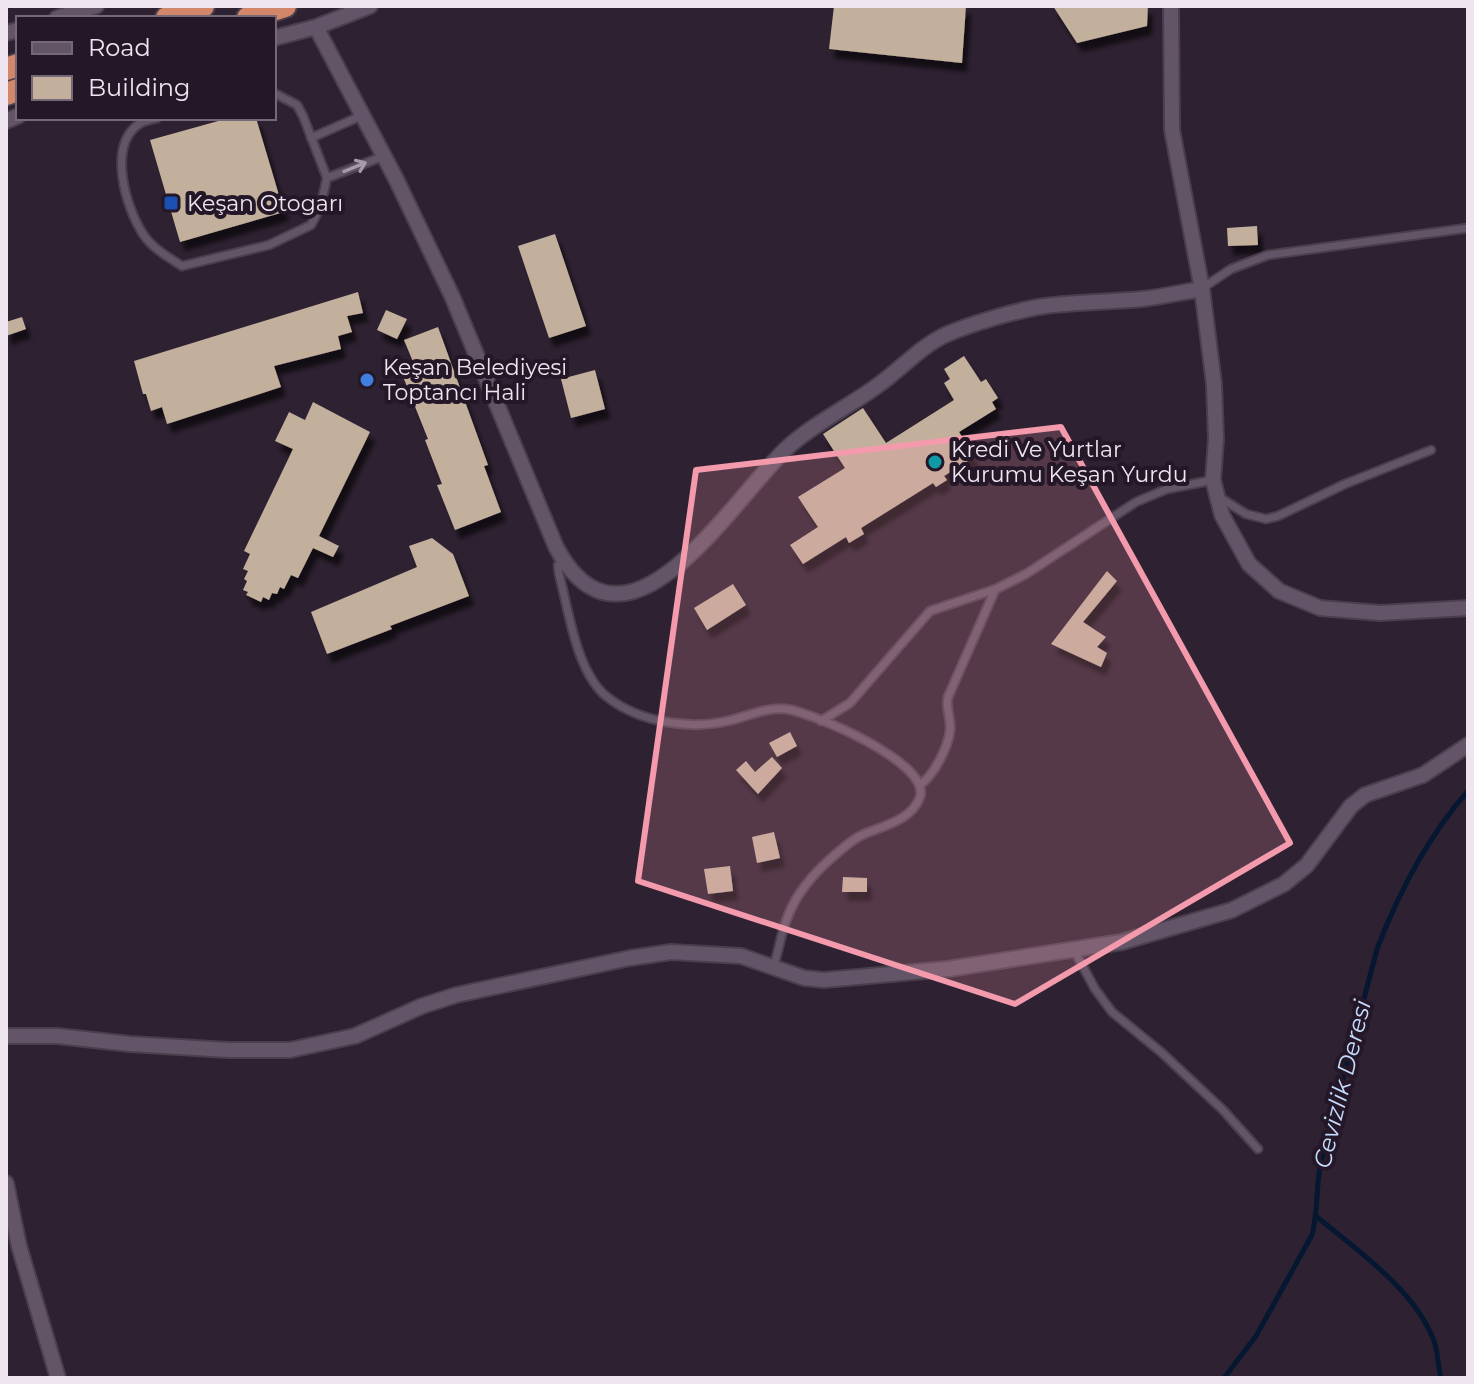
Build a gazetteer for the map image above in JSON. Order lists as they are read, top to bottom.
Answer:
{
  "water": ["Cevizlik Deresi"],
  "places": {
    "transit": ["Keşan Otogarı"],
    "other": ["Keşan Belediyesi Toptancı Hali", "Kredi Ve Yurtlar Kurumu Keşan Yurdu"]
  },
  "legend": ["Road", "Building"]
}
